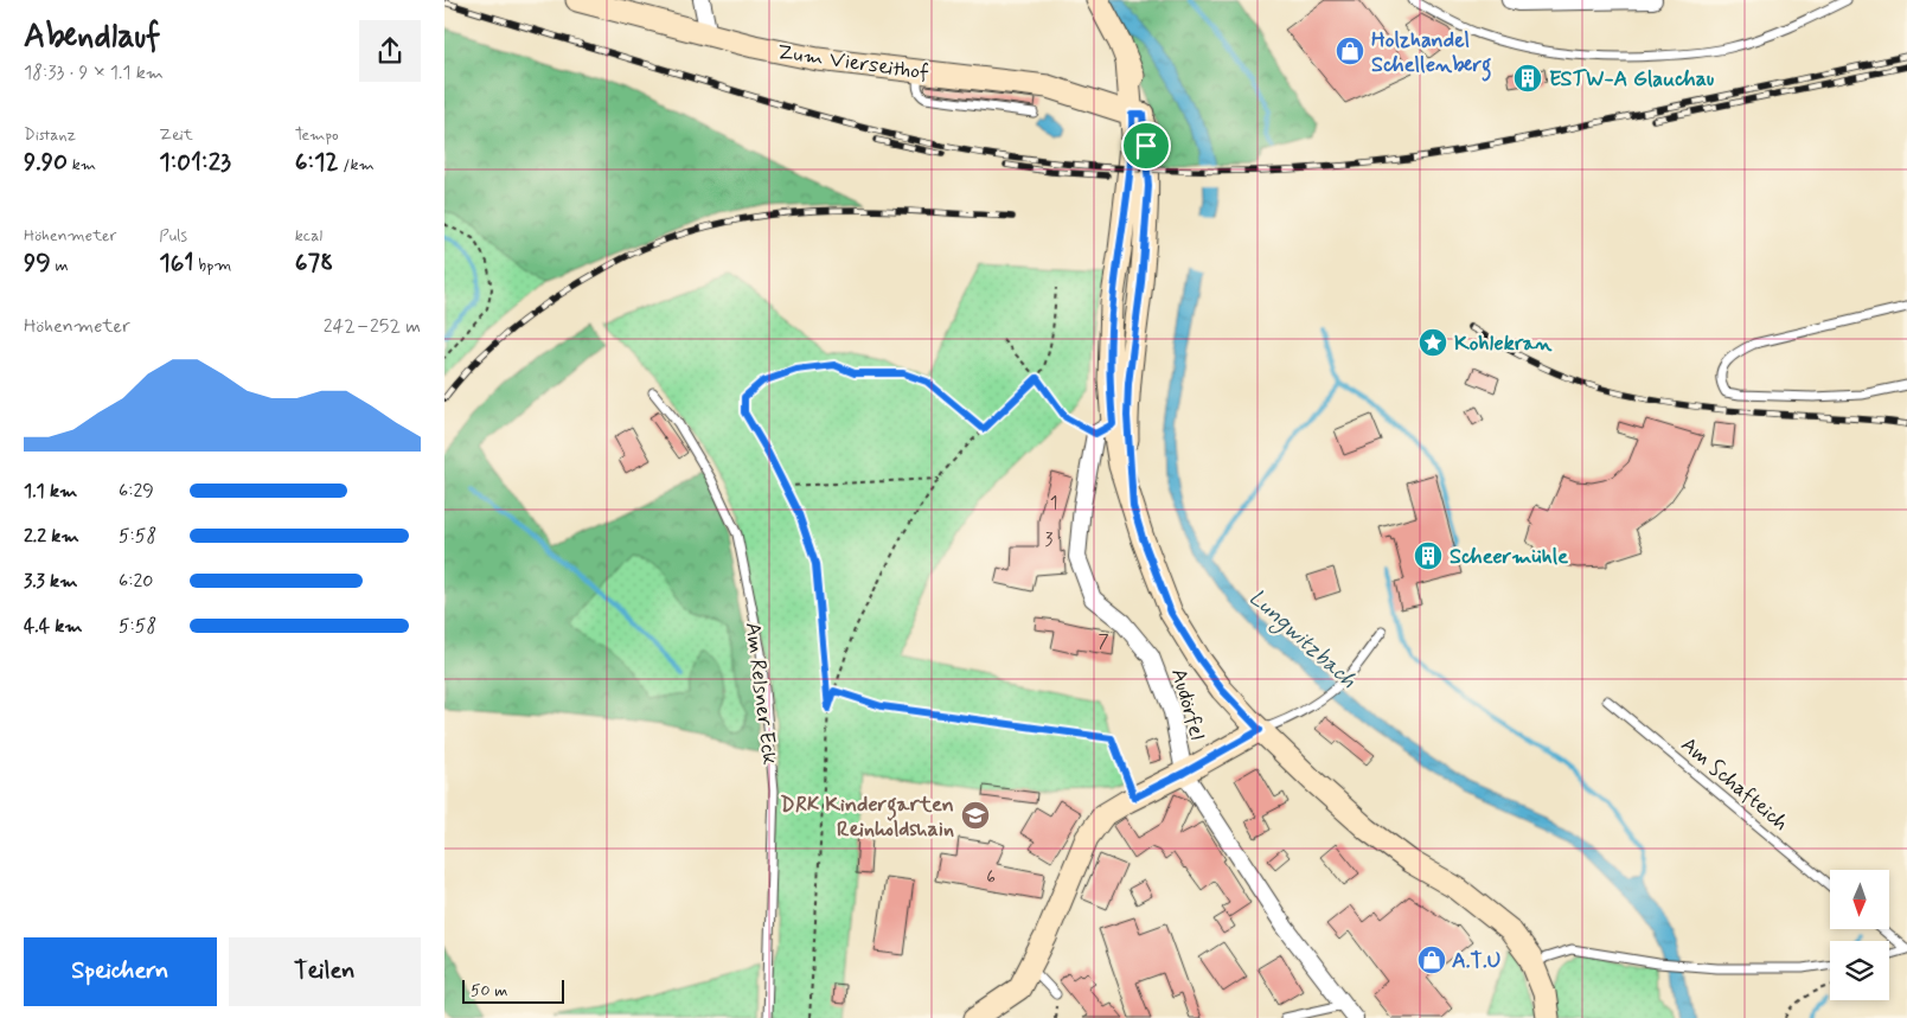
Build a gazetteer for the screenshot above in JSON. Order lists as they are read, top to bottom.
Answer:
{
  "streets": {
    "main road": ["Zum Vierseithof"],
    "street": ["Audörfel"],
    "lane": ["Am Relsner Eck", "Am Schafteich"]
  },
  "water": ["Lungwitzbach"],
  "places": {
    "shop": ["Holzhandel Schellenberg", "A.T.U"],
    "building": ["ESTW-A Glauchau", "Scheermühle"],
    "place": ["Kohlekran"],
    "school or university": ["DRK Kindergarten Reinholdshain"]
  },
  "house_numbers": [
    "1",
    "3",
    "7",
    "6"
  ],
  "scale_bar": "50 m",
  "north": "bottom",
  "page": {
    "heading": ["Abendlauf", "18:33 · 9 × 1.1 km"],
    "stats": [
      ["Distanz", "9.90 km"],
      ["Zeit", "1:01:23"],
      ["Tempo", "6:12 /km"],
      ["Höhenmeter", "99 m"],
      ["Puls", "161 bpm"],
      ["kcal", "678"]
    ],
    "chart": ["Höhenmeter", "242–252 m"],
    "list": [
      {
        "name": "1.1 km",
        "note": "6:29"
      },
      {
        "name": "2.2 km",
        "note": "5:58"
      },
      {
        "name": "3.3 km",
        "note": "6:20"
      },
      {
        "name": "4.4 km",
        "note": "5:58"
      }
    ],
    "buttons": ["Speichern", "Teilen"],
    "scale": "50 m"
  }
}
